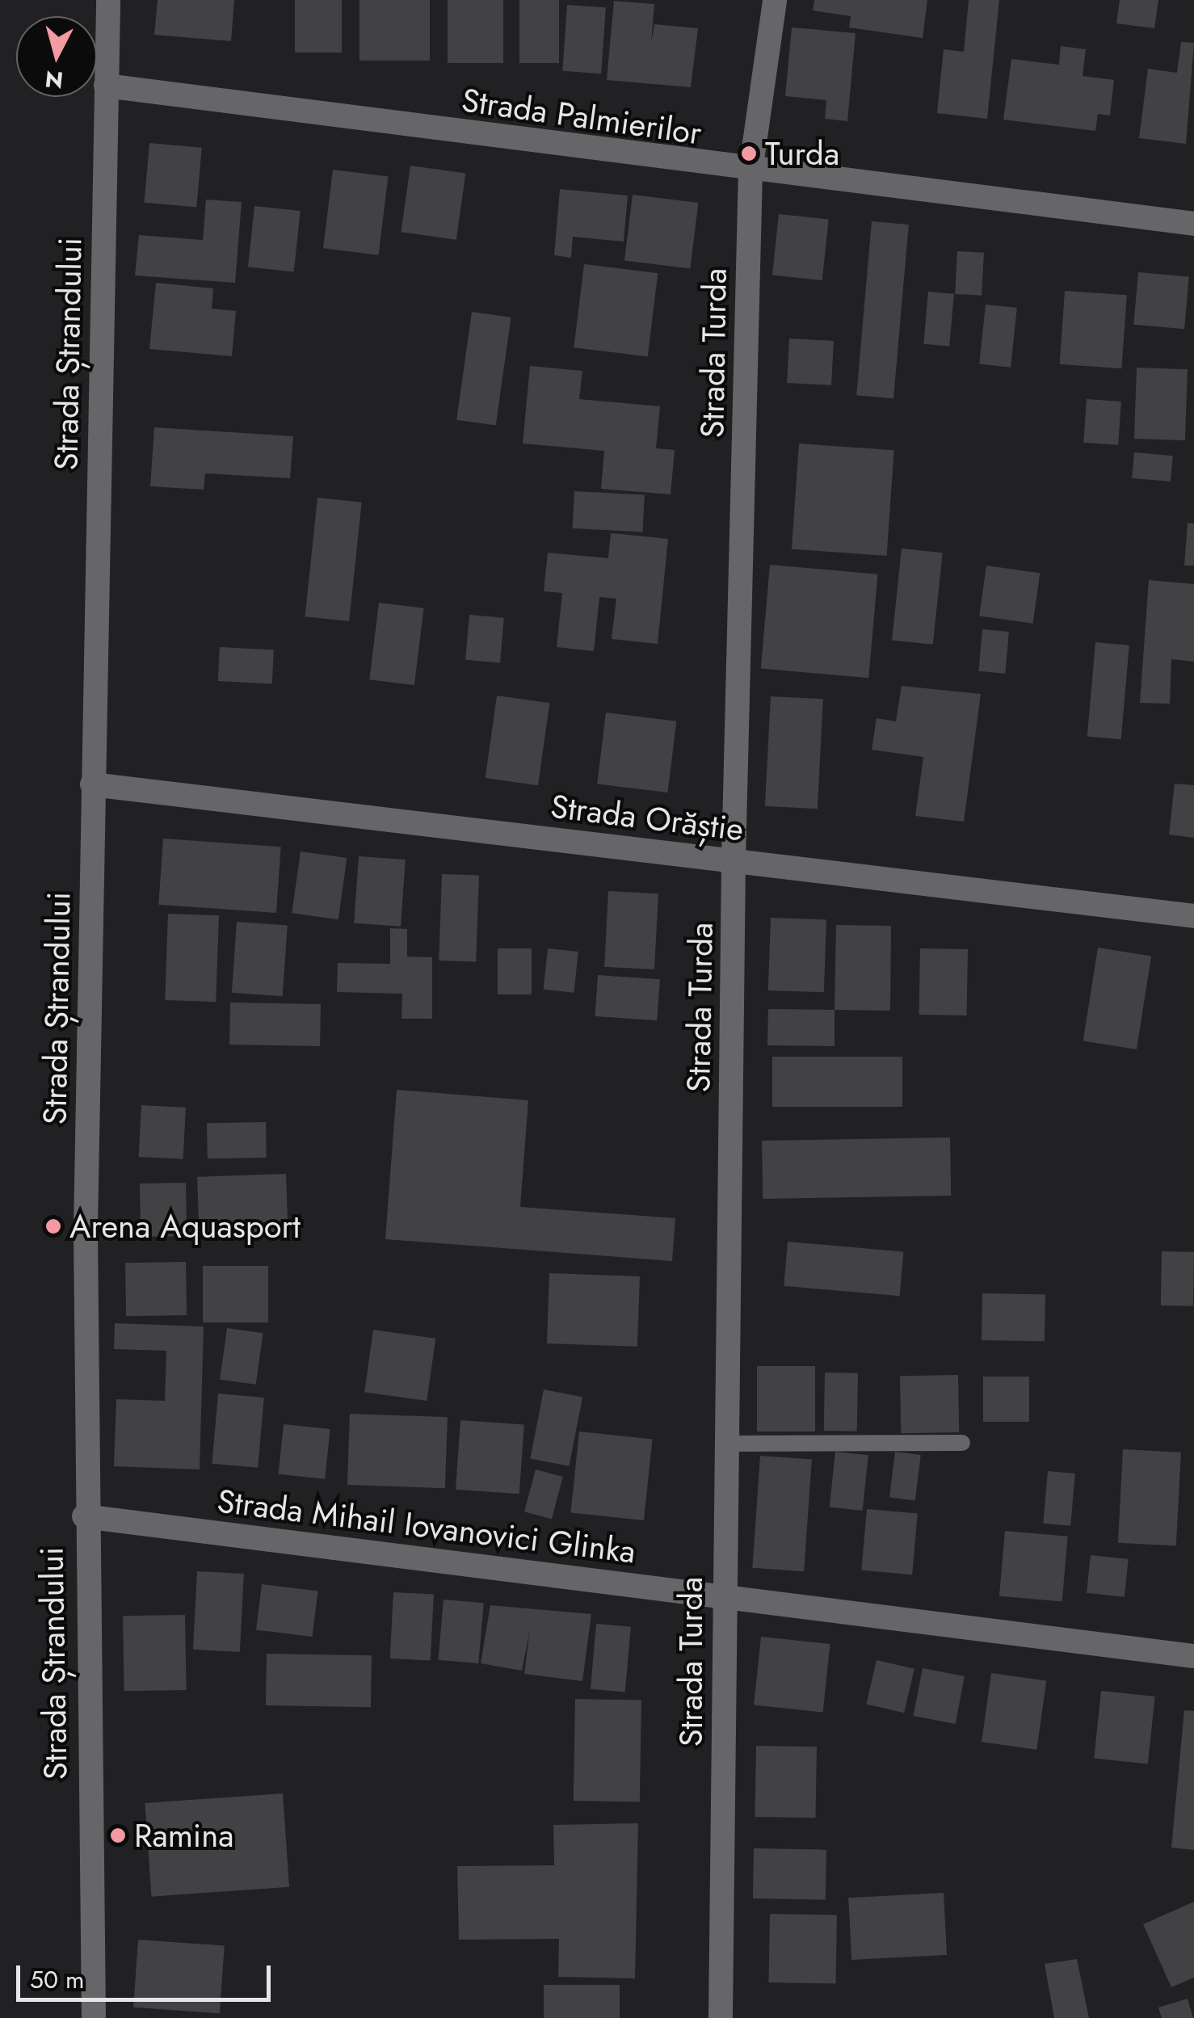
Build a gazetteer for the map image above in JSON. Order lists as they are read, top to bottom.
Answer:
{
  "streets": {
    "street": [
      "Strada Palmierilor",
      "Strada Turda",
      "Strada Ștrandului",
      "Strada Orăștie",
      "Strada Mihail Iovanovici Glinka"
    ]
  },
  "crossings": [
    ["Strada Palmierilor", "Strada Turda"],
    ["Strada Palmierilor", "Strada Ștrandului"],
    ["Strada Turda", "Strada Orăștie"],
    ["Strada Turda", "Strada Mihail Iovanovici Glinka"],
    ["Strada Ștrandului", "Strada Orăștie"],
    ["Strada Ștrandului", "Strada Mihail Iovanovici Glinka"]
  ],
  "places": ["Turda", "Arena Aquasport", "Ramina"],
  "scale_bar": "50 m",
  "north": "bottom"
}
